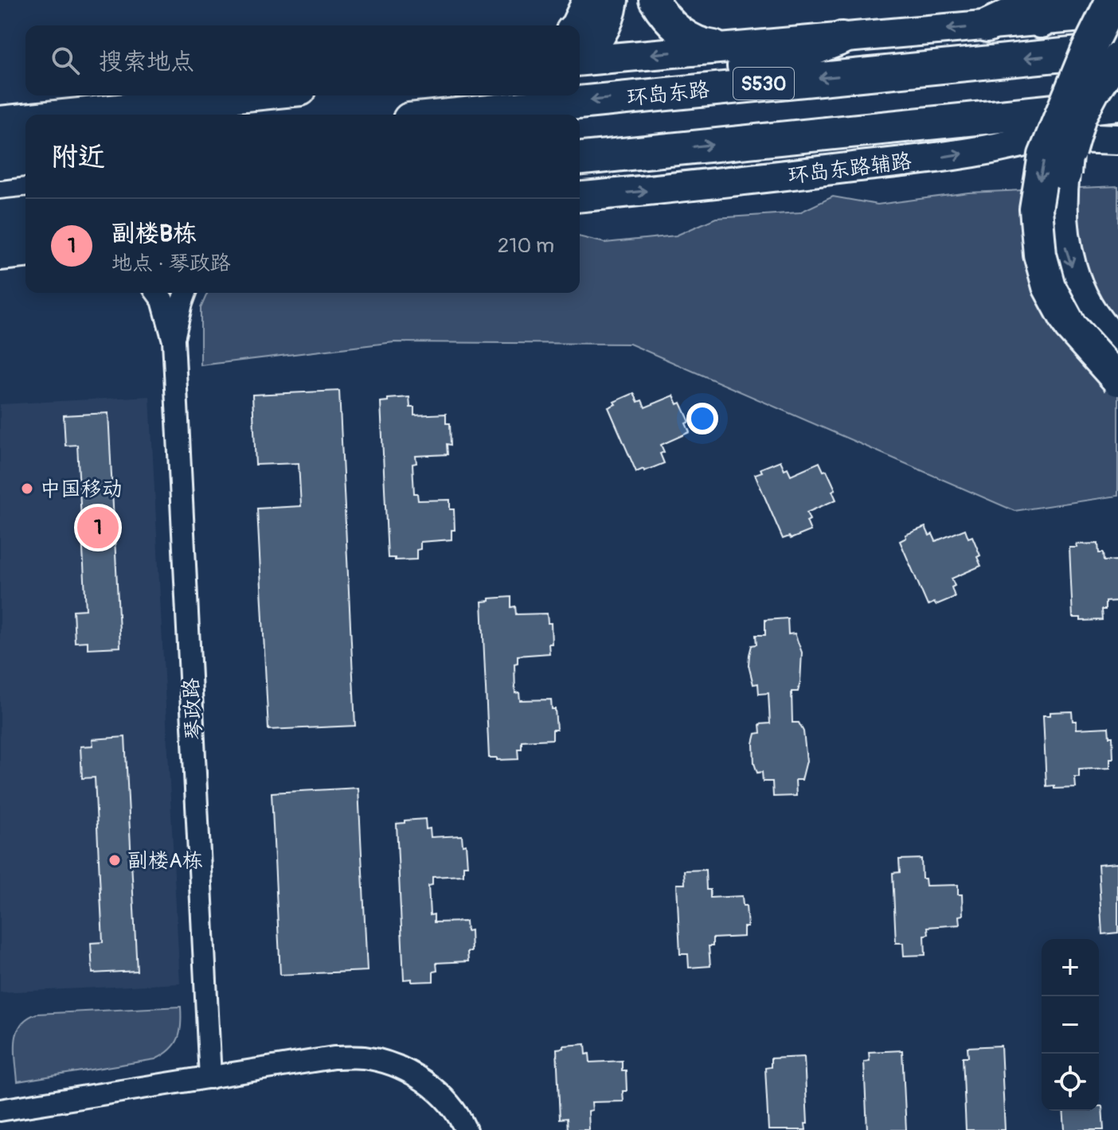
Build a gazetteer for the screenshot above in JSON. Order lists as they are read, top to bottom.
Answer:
{
  "streets": {
    "main road": ["S530", "环岛东路", "环岛东路辅路"],
    "street": ["琴政路"]
  },
  "places": ["中国移动", "副楼A栋"],
  "page": {
    "search": "搜索地点",
    "heading": "附近",
    "list": [
      {
        "mark": "1",
        "name": "副楼B栋",
        "note": "地点 · 琴政路",
        "value": "210 m"
      }
    ],
    "pins": "1",
    "map_buttons": ["+", "−"]
  }
}
